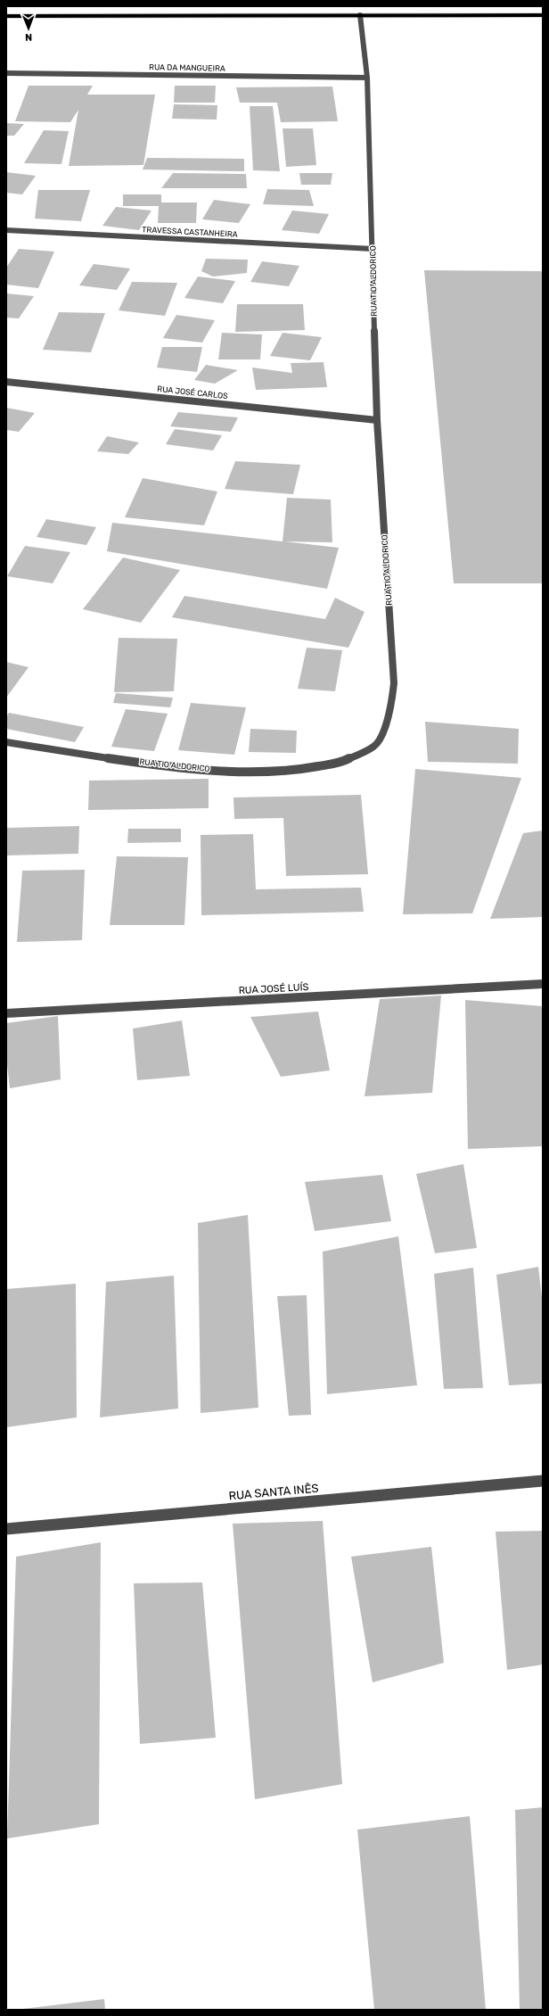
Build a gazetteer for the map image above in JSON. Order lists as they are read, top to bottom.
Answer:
{
  "streets": {
    "street": [
      "RUA DA MANGUEIRA",
      "TRAVESSA CASTANHEIRA",
      "RUA TIO ALDORICO",
      "RUA JOSÉ CARLOS",
      "RUA JOSÉ LUÍS",
      "RUA SANTA INÊS"
    ]
  },
  "crossings": [
    ["RUA DA MANGUEIRA", "RUA TIO ALDORICO"],
    ["TRAVESSA CASTANHEIRA", "RUA TIO ALDORICO"],
    ["RUA TIO ALDORICO", "RUA JOSÉ CARLOS"]
  ],
  "north": "bottom"
}
